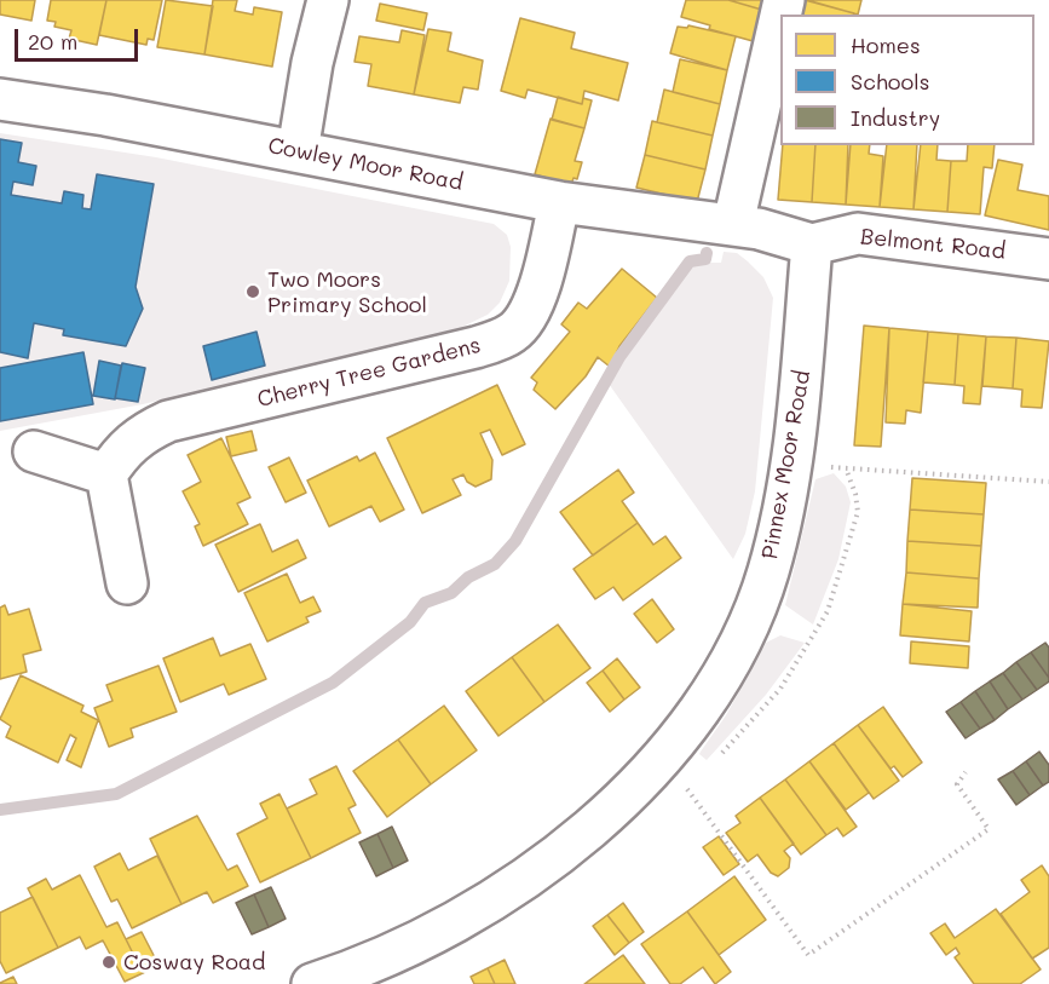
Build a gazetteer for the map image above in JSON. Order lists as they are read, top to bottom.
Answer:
{
  "streets": {
    "street": [
      "Cowley Moor Road",
      "Belmont Road",
      "Cherry Tree Gardens",
      "Pinnex Moor Road"
    ]
  },
  "crossings": [
    ["Cowley Moor Road", "Belmont Road"],
    ["Cowley Moor Road", "Cherry Tree Gardens"],
    ["Belmont Road", "Pinnex Moor Road"]
  ],
  "places": ["Two Moors Primary School", "Cosway Road"],
  "legend": ["Homes", "Schools", "Industry"],
  "scale_bar": "20 m"
}
